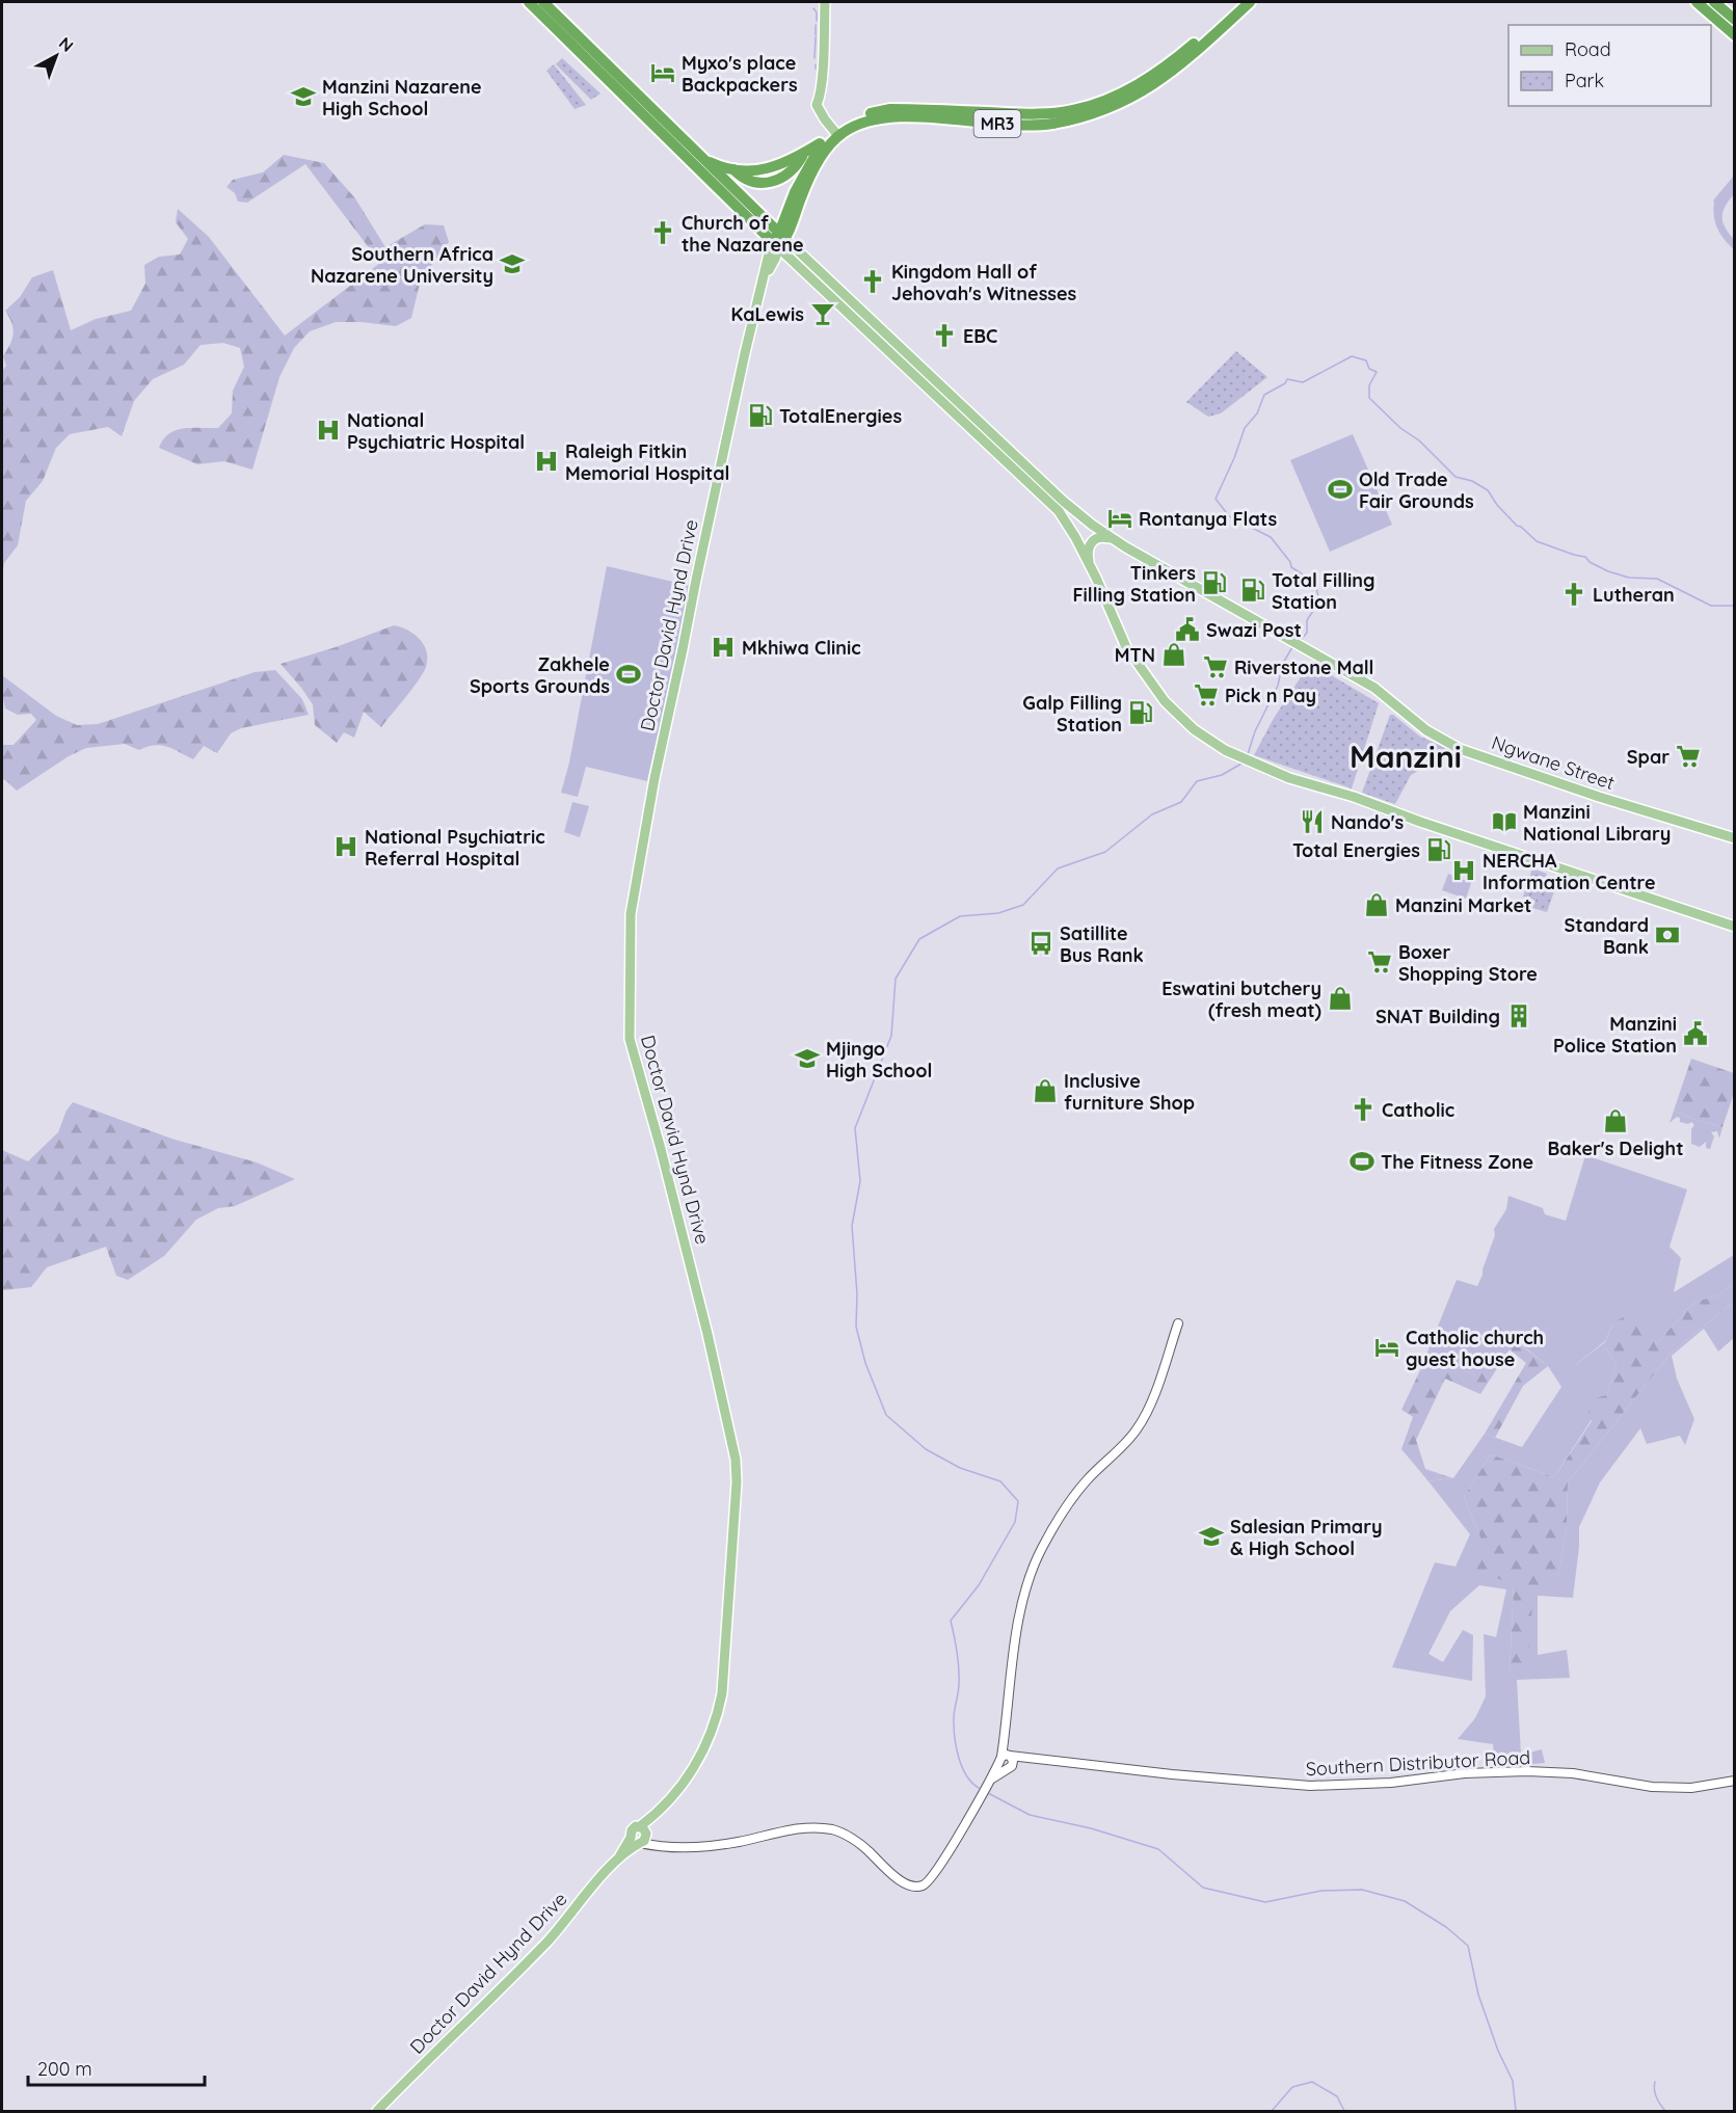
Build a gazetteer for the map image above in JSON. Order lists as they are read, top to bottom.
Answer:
{
  "streets": {
    "highway": ["MR3"],
    "main road": ["Doctor David Hynd Drive", "Ngwane Street"],
    "street": ["Southern Distributor Road"]
  },
  "crossings": [
    ["MR3", "Doctor David Hynd Drive"]
  ],
  "districts": ["Manzini"],
  "places": {
    "hotel": ["Myxo's place Backpackers", "Rontanya Flats", "Catholic church guest house"],
    "school or university": [
      "Manzini Nazarene High School",
      "Southern Africa Nazarene University",
      "Mjingo High School",
      "Salesian Primary & High School"
    ],
    "church": [
      "Church of the Nazarene",
      "Kingdom Hall of Jehovah's Witnesses",
      "EBC",
      "Lutheran",
      "Catholic"
    ],
    "bar": ["KaLewis"],
    "fuel station": [
      "TotalEnergies",
      "Tinkers Filling Station",
      "Total Filling Station",
      "Galp Filling Station",
      "Total Energies"
    ],
    "hospital": [
      "National Psychiatric Hospital",
      "Raleigh Fitkin Memorial Hospital",
      "Mkhiwa Clinic",
      "National Psychiatric Referral Hospital",
      "NERCHA Information Centre"
    ],
    "sports": ["Old Trade Fair Grounds", "Zakhele Sports Grounds", "The Fitness Zone"],
    "public building": ["Swazi Post", "Manzini Police Station"],
    "shop": [
      "MTN",
      "Manzini Market",
      "Eswatini butchery (fresh meat)",
      "Inclusive furniture Shop",
      "Baker's Delight"
    ],
    "supermarket": [
      "Riverstone Mall",
      "Pick n Pay",
      "Spar",
      "Boxer Shopping Store"
    ],
    "restaurant": ["Nando's"],
    "library": ["Manzini National Library"],
    "bank": ["Standard Bank"],
    "bus stop": ["Satillite Bus Rank"],
    "building": ["SNAT Building"]
  },
  "legend": ["Road", "Park"],
  "scale_bar": "200 m",
  "north": "top right"
}
